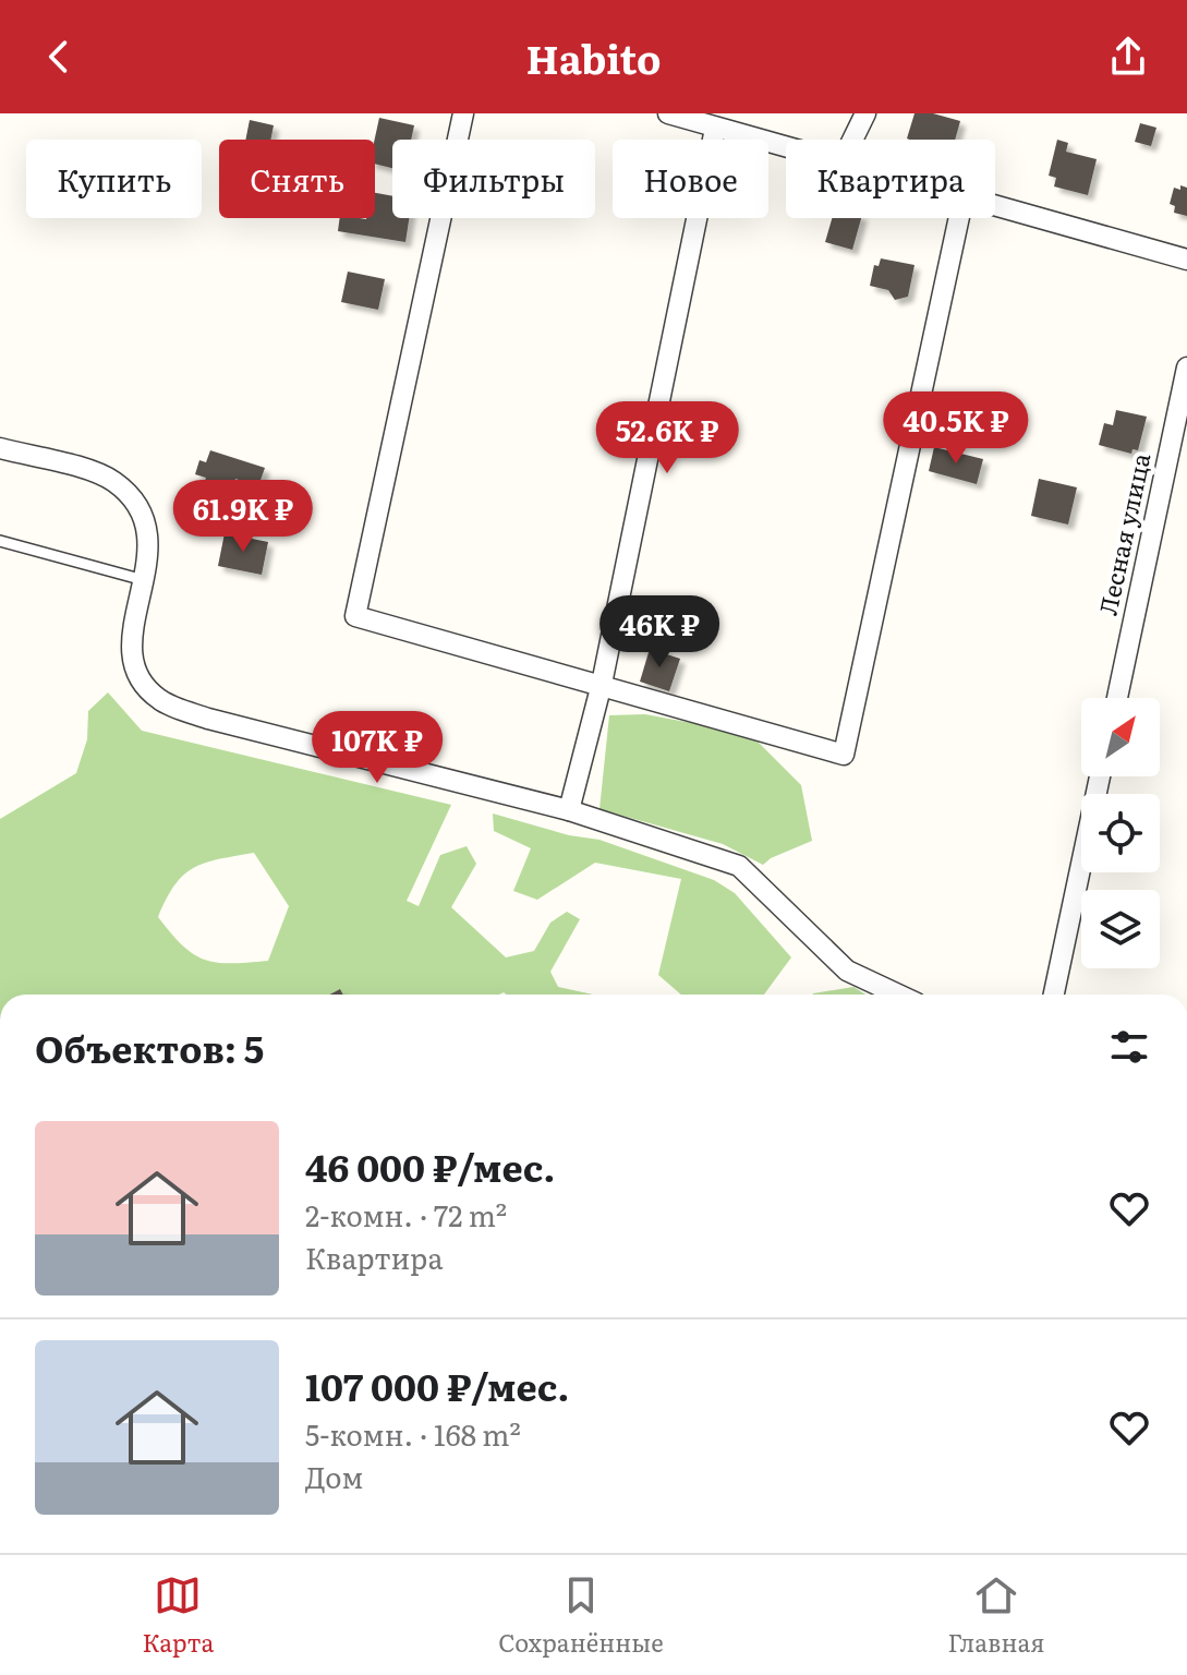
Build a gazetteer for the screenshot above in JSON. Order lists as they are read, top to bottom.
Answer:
{
  "streets": {
    "street": ["Лесная улица"]
  },
  "north": "top right",
  "page": {
    "header": "Habito",
    "chip": [
      "Купить",
      "Снять",
      "Фильтры",
      "Новое",
      "Квартира"
    ],
    "price": [
      "40.5K ₽",
      "52.6K ₽",
      "61.9K ₽",
      "46K ₽",
      "107K ₽"
    ],
    "heading": "Объектов: 5",
    "list": [
      {
        "name": "46 000 ₽/мес.",
        "note": "2-комн. · 72 m² · Квартира"
      },
      {
        "name": "107 000 ₽/мес.",
        "note": "5-комн. · 168 m² · Дом"
      }
    ],
    "tabs": ["Карта", "Сохранённые", "Главная"]
  }
}
